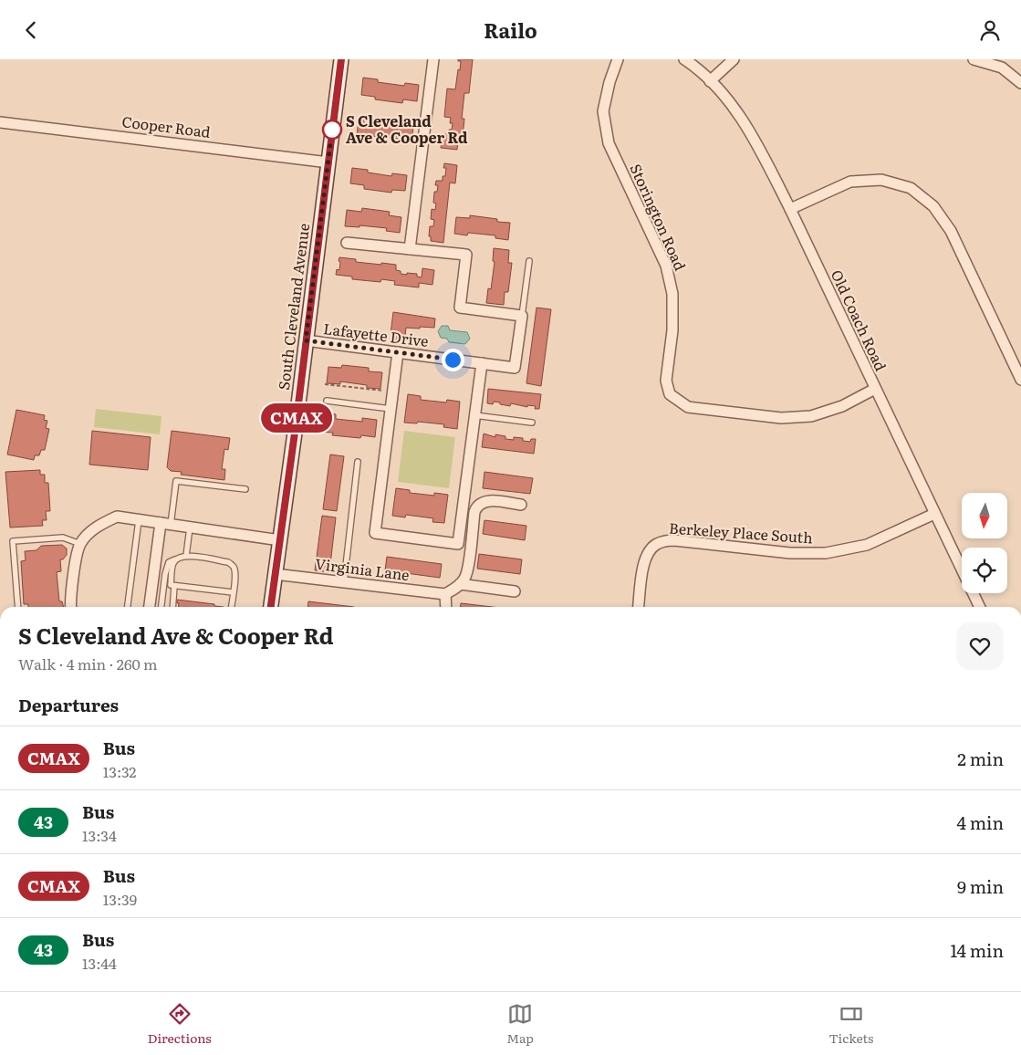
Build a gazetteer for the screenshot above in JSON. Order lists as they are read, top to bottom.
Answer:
{
  "streets": {
    "main road": ["South Cleveland Avenue"],
    "street": [
      "Cooper Road",
      "Storington Road",
      "Old Coach Road",
      "Lafayette Drive",
      "Berkeley Place South",
      "Virginia Lane"
    ]
  },
  "crossings": [
    ["Cooper Road", "South Cleveland Avenue"],
    ["Storington Road", "Old Coach Road"],
    ["South Cleveland Avenue", "Lafayette Drive"],
    ["South Cleveland Avenue", "Virginia Lane"],
    ["Old Coach Road", "Berkeley Place South"]
  ],
  "places": ["S Cleveland Ave & Cooper Rd"],
  "lines": ["bus line CMAX"],
  "north": "bottom",
  "page": {
    "header": "Railo",
    "on_map": "CMAX",
    "heading": [
      ["S Cleveland Ave & Cooper Rd", "Walk · 4 min · 260 m"],
      "Departures"
    ],
    "list": [
      {
        "mark": "CMAX",
        "name": "Bus",
        "note": "13:32",
        "value": "2 min"
      },
      {
        "mark": "43",
        "name": "Bus",
        "note": "13:34",
        "value": "4 min"
      },
      {
        "mark": "CMAX",
        "name": "Bus",
        "note": "13:39",
        "value": "9 min"
      },
      {
        "mark": "43",
        "name": "Bus",
        "note": "13:44",
        "value": "14 min"
      }
    ],
    "tabs": ["Directions", "Map", "Tickets"]
  }
}
